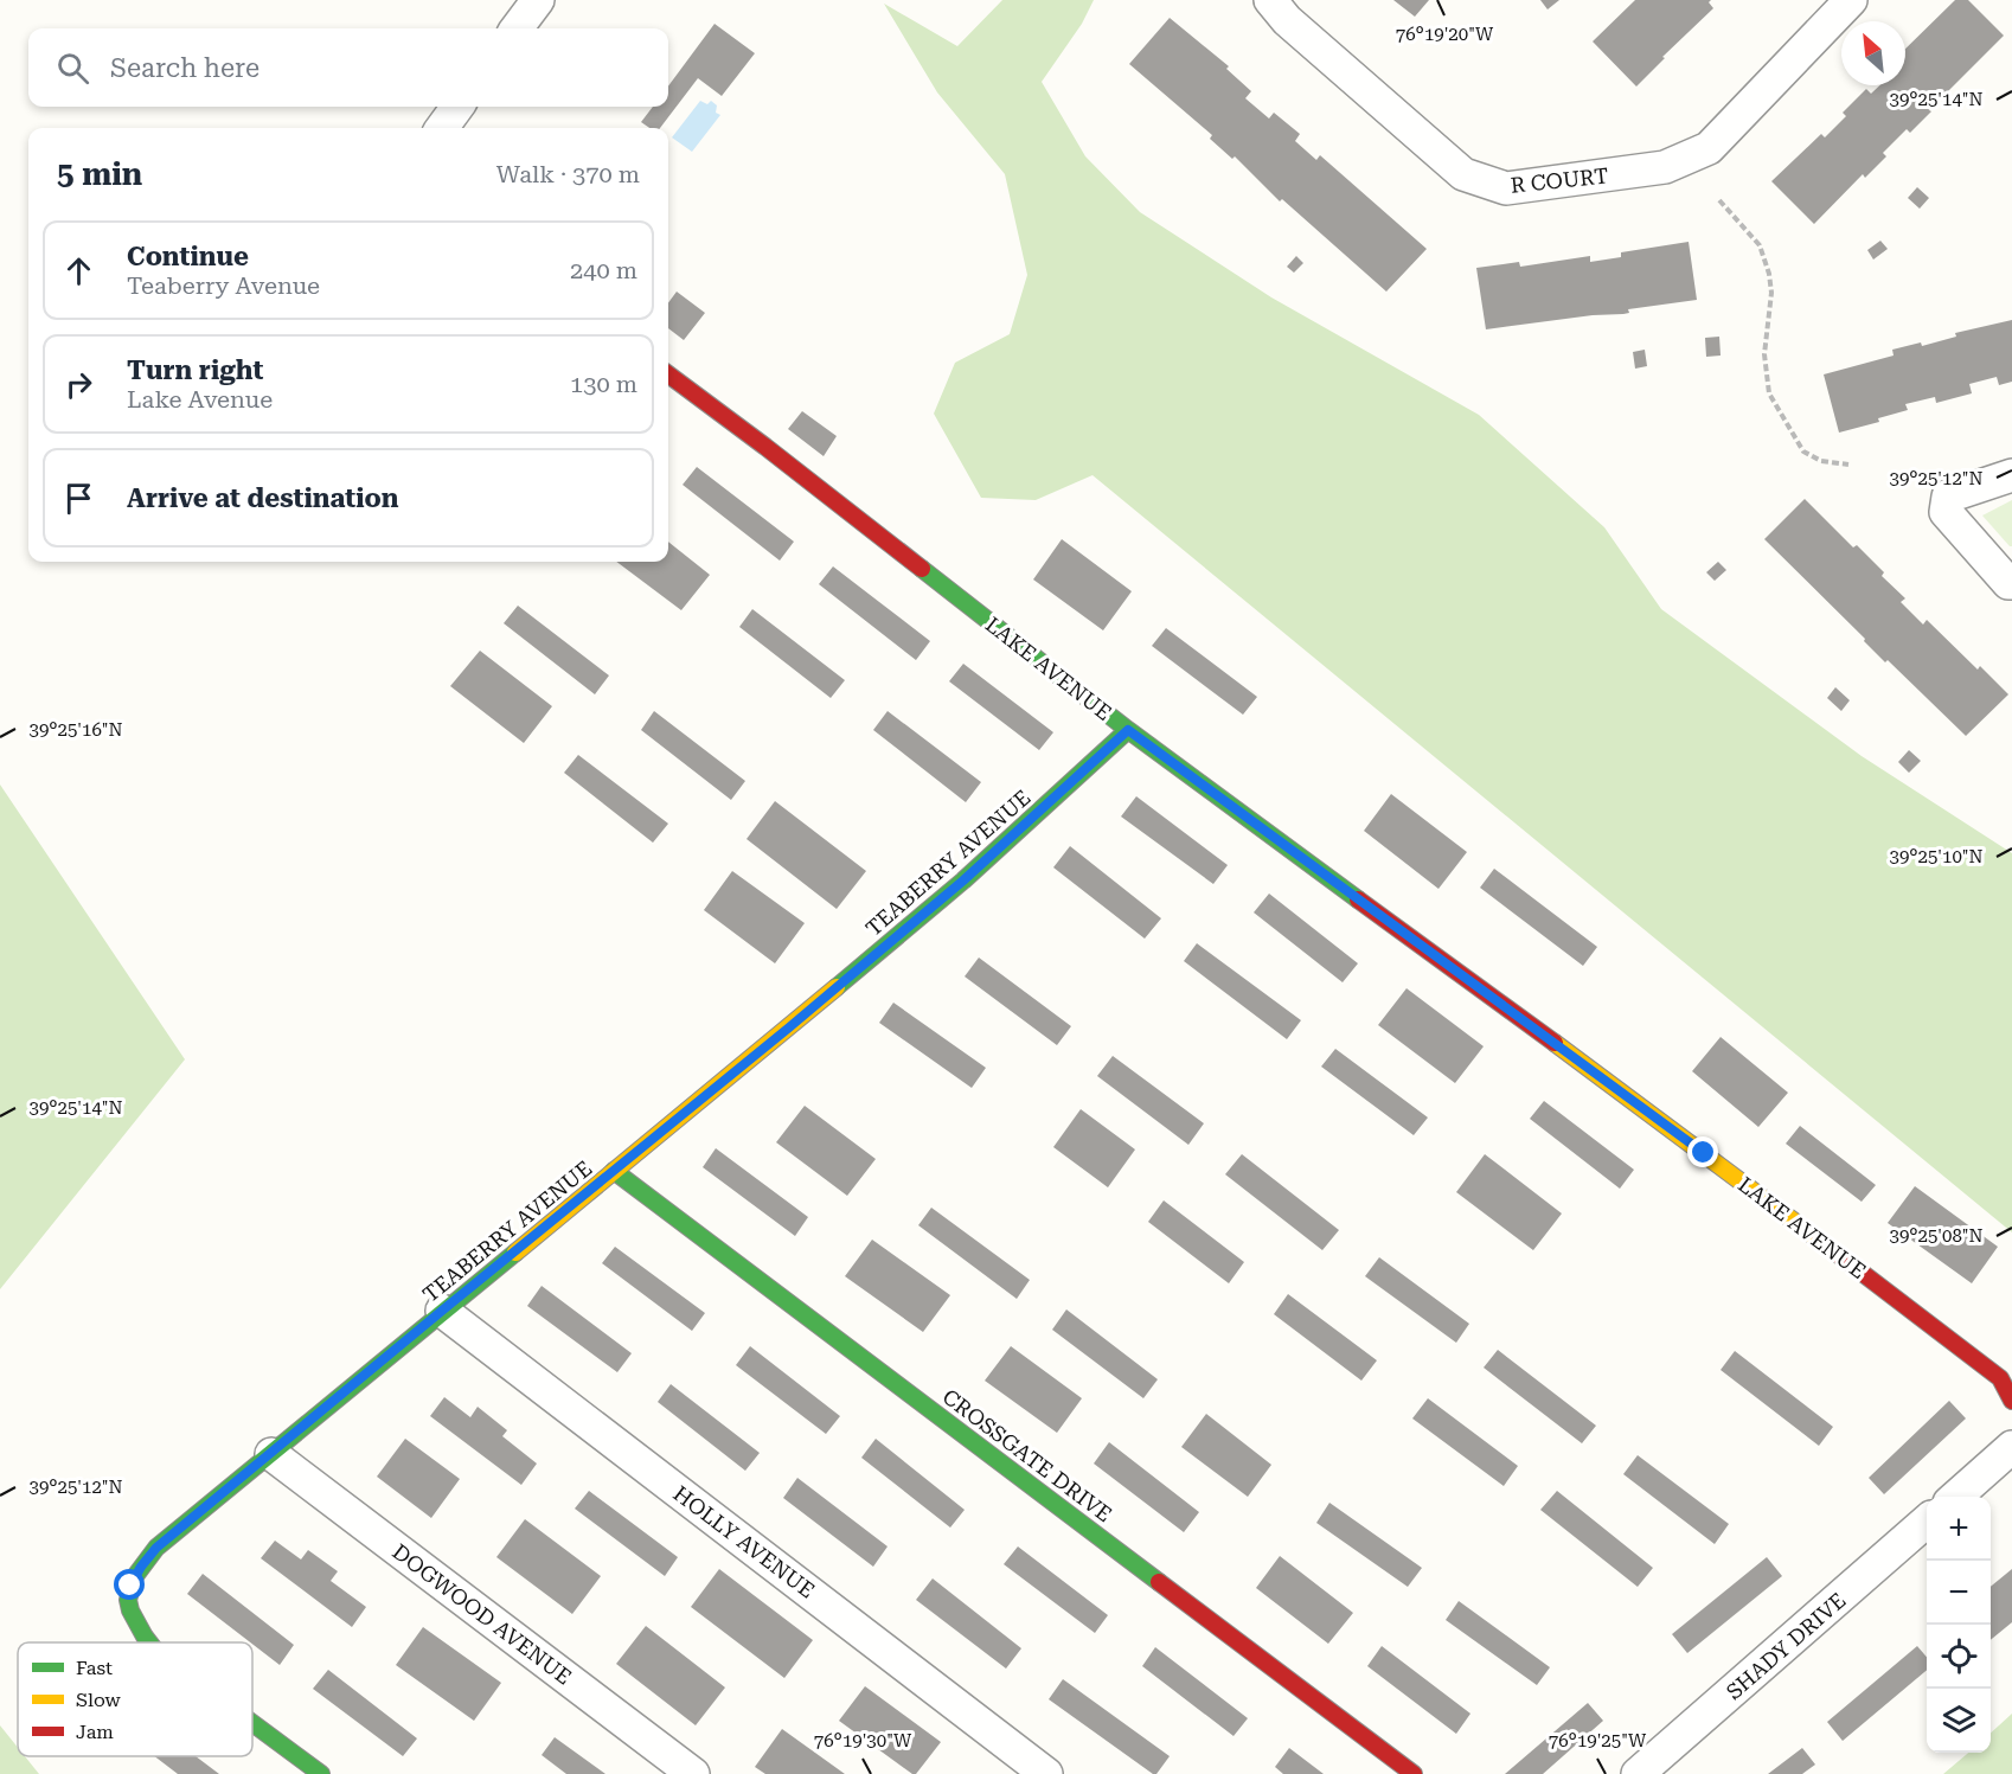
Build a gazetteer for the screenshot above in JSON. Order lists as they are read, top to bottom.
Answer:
{
  "streets": {
    "street": [
      "R COURT",
      "LAKE AVENUE",
      "TEABERRY AVENUE",
      "CROSSGATE DRIVE",
      "HOLLY AVENUE",
      "DOGWOOD AVENUE",
      "SHADY DRIVE"
    ]
  },
  "crossings": [
    ["LAKE AVENUE", "TEABERRY AVENUE"],
    ["TEABERRY AVENUE", "CROSSGATE DRIVE"],
    ["TEABERRY AVENUE", "HOLLY AVENUE"],
    ["TEABERRY AVENUE", "DOGWOOD AVENUE"]
  ],
  "legend": ["Fast", "Slow", "Jam"],
  "north": "top left",
  "page": {
    "search": "Search here",
    "heading": ["5 min", "Walk · 370 m"],
    "list": [
      ["Continue", "Teaberry Avenue", "240 m"],
      ["Turn right", "Lake Avenue", "130 m"],
      "Arrive at destination"
    ],
    "map_buttons": ["+", "−"]
  },
  "coordinates": [
    "76°19'20\"W",
    "39°25'14\"N",
    "39°25'12\"N",
    "39°25'16\"N",
    "39°25'10\"N",
    "39°25'08\"N",
    "76°19'30\"W",
    "76°19'25\"W"
  ]
}
